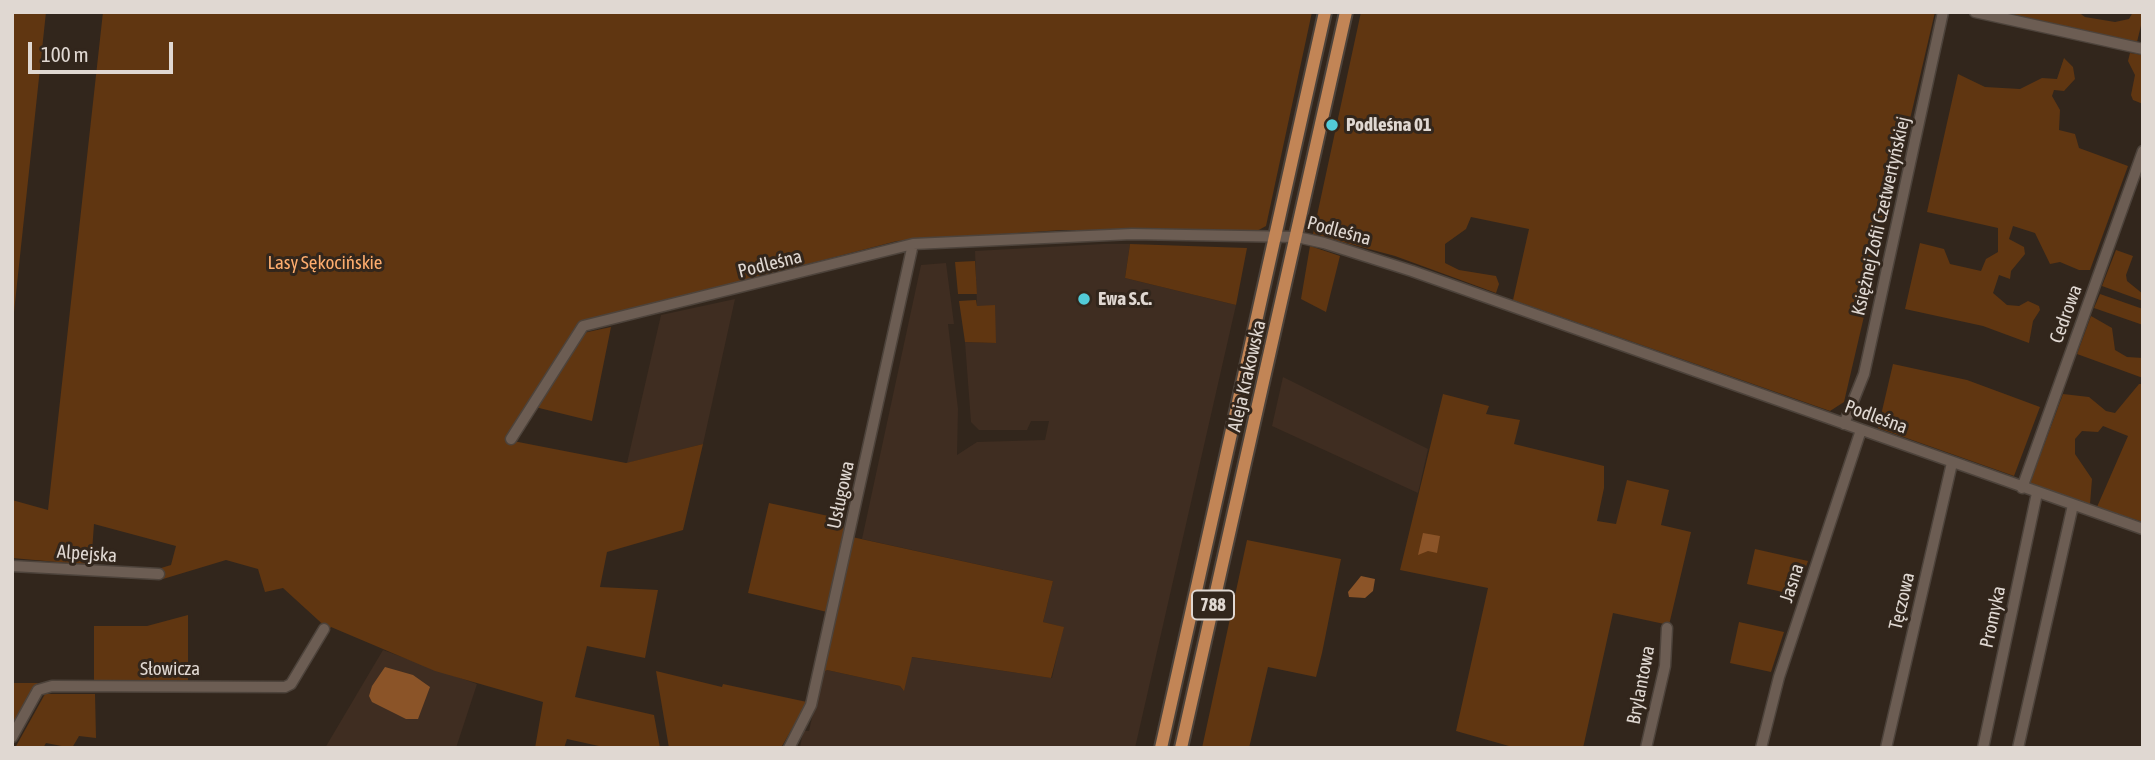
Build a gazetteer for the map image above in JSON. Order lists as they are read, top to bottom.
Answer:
{
  "streets": {
    "main road": ["Aleja Krakowska", "788"],
    "street": [
      "Księżnej Zofii Czetwertyńskiej",
      "Podleśna",
      "Cedrowa",
      "Usługowa",
      "Alpejska",
      "Jasna",
      "Tęczowa",
      "Promyka",
      "Słowicza",
      "Brylantowa"
    ]
  },
  "crossings": [
    ["Księżnej Zofii Czetwertyńskiej", "Podleśna"],
    ["Podleśna", "Cedrowa"],
    ["Podleśna", "Aleja Krakowska"],
    ["Podleśna", "Usługowa"],
    ["Podleśna", "Jasna"],
    ["Podleśna", "Tęczowa"],
    ["Podleśna", "Promyka"]
  ],
  "parks": ["Lasy Sękocińskie"],
  "places": ["Podleśna 01", "Ewa S.C."],
  "scale_bar": "100 m"
}
